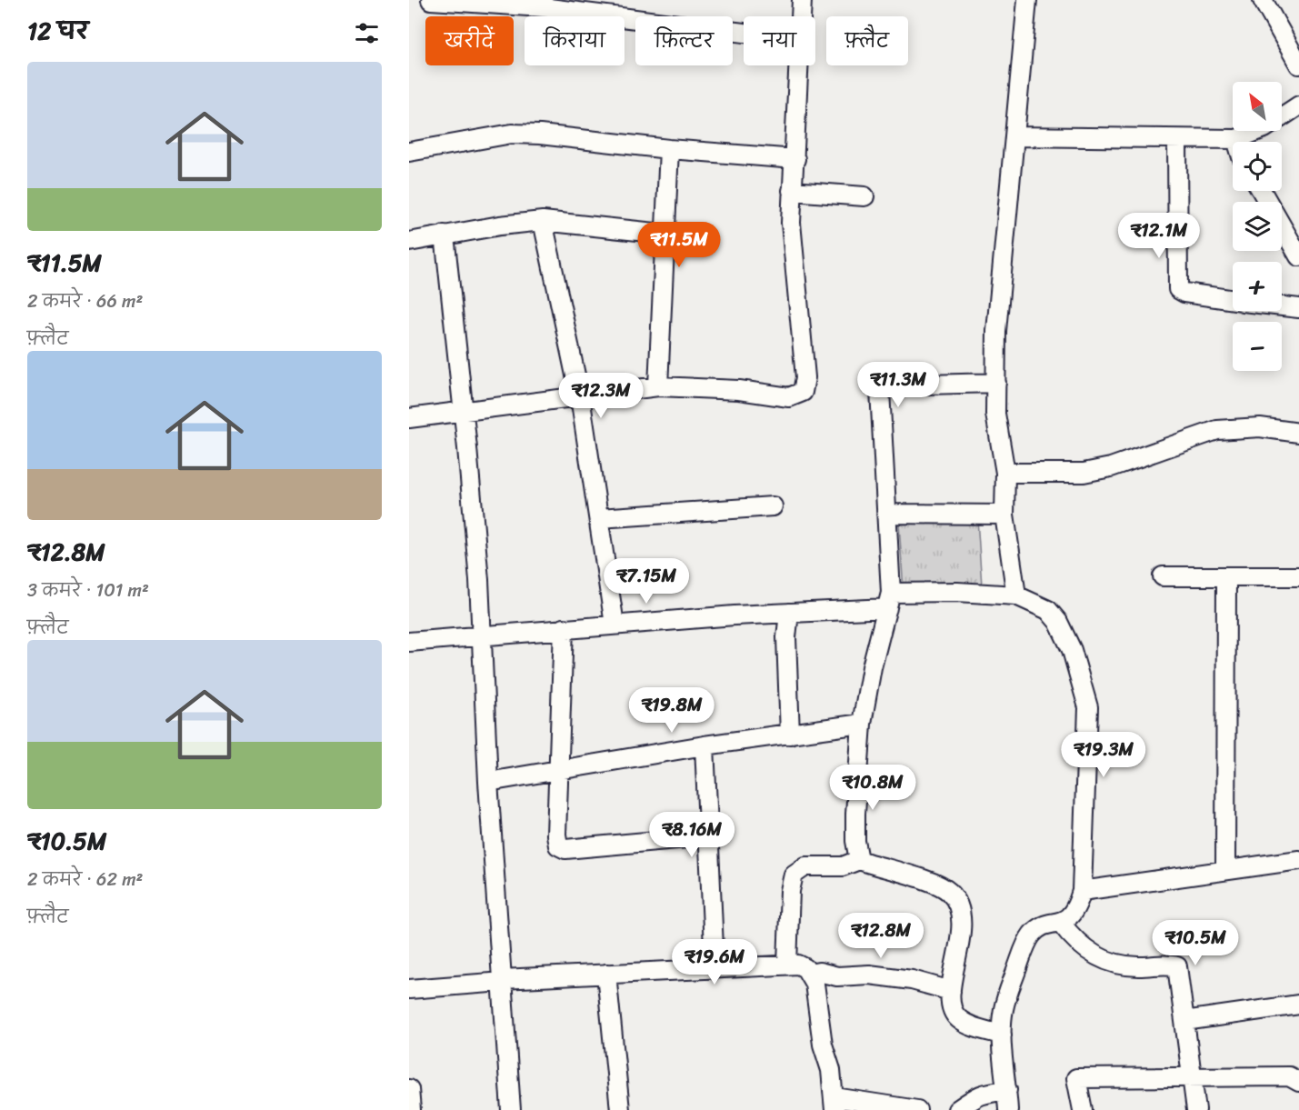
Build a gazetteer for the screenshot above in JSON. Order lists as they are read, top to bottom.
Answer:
{
  "north": "top left",
  "page": {
    "heading": "12 घर",
    "chip": [
      "खरीदें",
      "किराया",
      "फ़िल्टर",
      "नया",
      "फ़्लैट"
    ],
    "list": [
      {
        "name": "₹11.5M",
        "note": "2 कमरे · 66 m² · फ़्लैट"
      },
      {
        "name": "₹12.8M",
        "note": "3 कमरे · 101 m² · फ़्लैट"
      },
      {
        "name": "₹10.5M",
        "note": "2 कमरे · 62 m² · फ़्लैट"
      }
    ],
    "map_buttons": ["+", "−"],
    "price": [
      "₹12.1M",
      "₹11.5M",
      "₹11.3M",
      "₹12.3M",
      "₹7.15M",
      "₹19.8M",
      "₹19.3M",
      "₹10.8M",
      "₹8.16M",
      "₹12.8M",
      "₹10.5M",
      "₹19.6M"
    ]
  }
}
